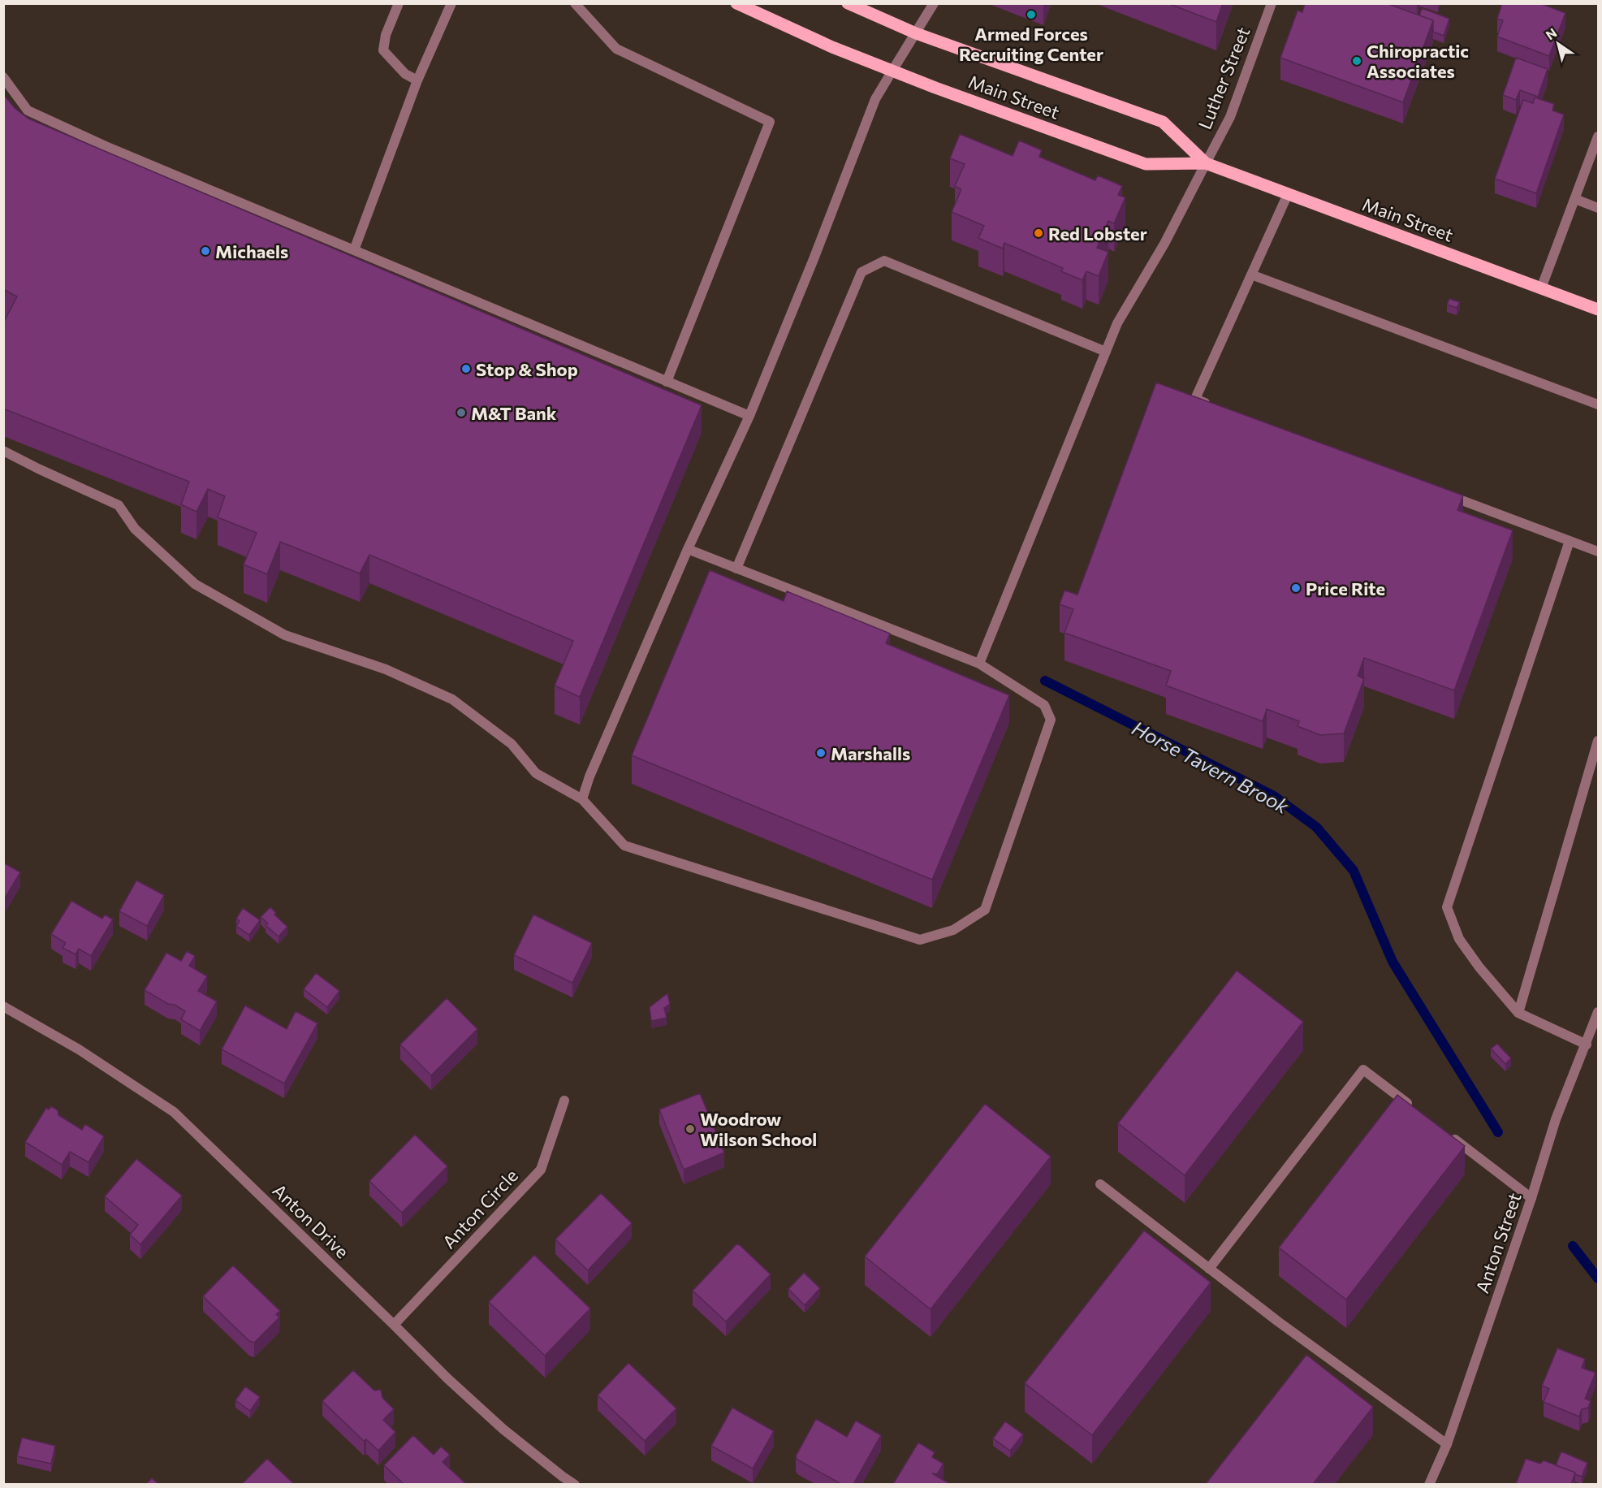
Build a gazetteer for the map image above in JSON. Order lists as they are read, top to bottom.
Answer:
{
  "streets": {
    "main road": ["Main Street"],
    "street": [
      "Luther Street",
      "Anton Circle",
      "Anton Drive",
      "Anton Street"
    ]
  },
  "crossings": [
    ["Luther Street", "Main Street"],
    ["Anton Circle", "Anton Drive"]
  ],
  "water": ["Horse Tavern Brook"],
  "places": [
    "Armed Forces Recruiting Center",
    "Chiropractic Associates",
    "Red Lobster",
    "Michaels",
    "Stop & Shop",
    "M&T Bank",
    "Price Rite",
    "Marshalls",
    "Woodrow Wilson School"
  ],
  "north": "top left"
}
